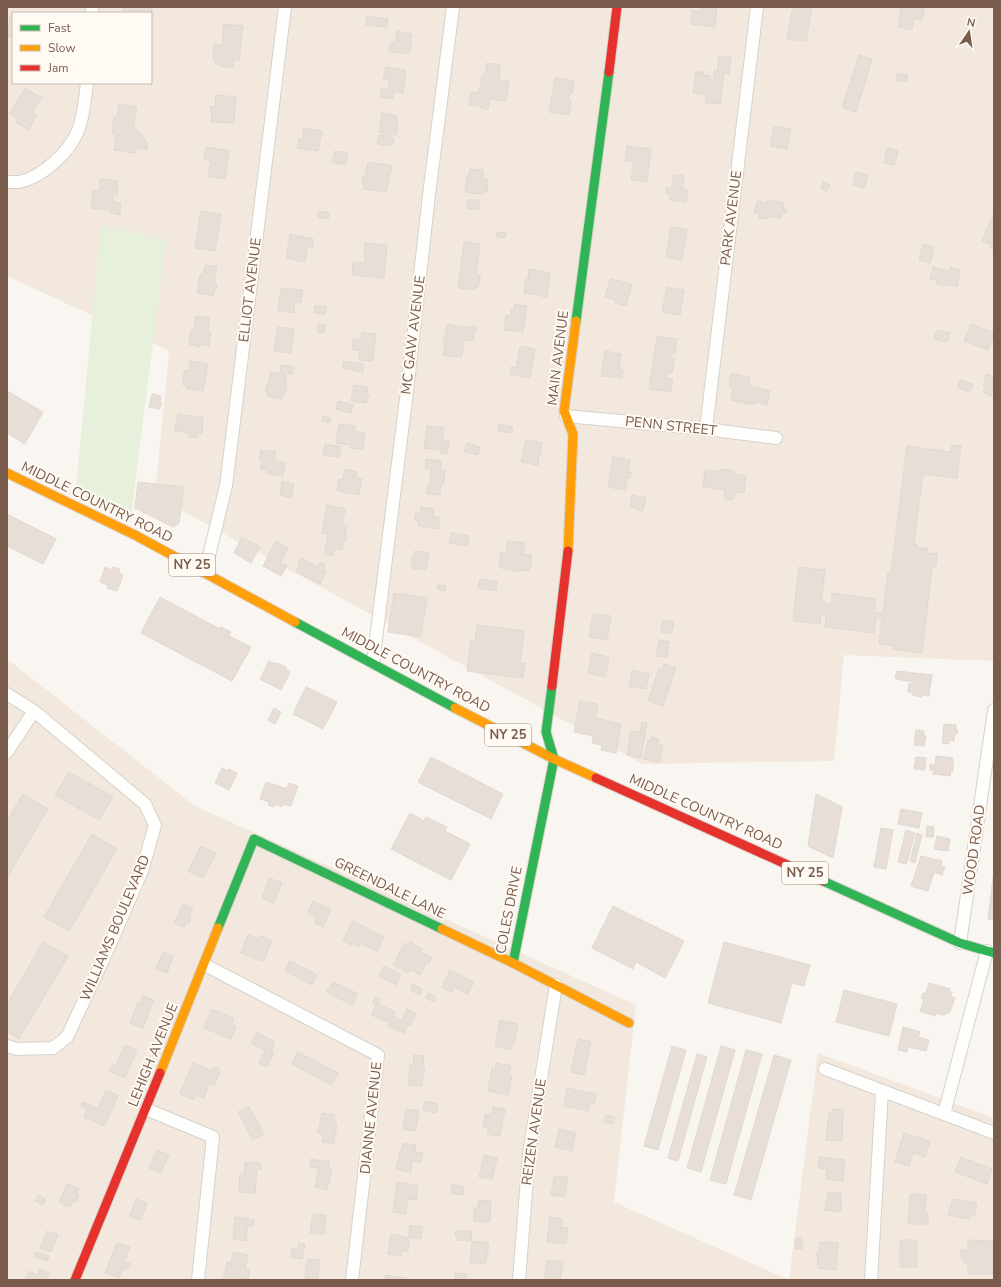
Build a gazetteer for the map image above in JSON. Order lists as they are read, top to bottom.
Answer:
{
  "streets": {
    "street": [
      "PARK AVENUE",
      "ELLIOT AVENUE",
      "MC GAW AVENUE",
      "MAIN AVENUE",
      "PENN STREET",
      "MIDDLE COUNTRY ROAD",
      "NY 25",
      "WOOD ROAD",
      "GREENDALE LANE",
      "COLES DRIVE",
      "WILLIAMS BOULEVARD",
      "LEHIGH AVENUE",
      "DIANNE AVENUE",
      "REIZEN AVENUE"
    ]
  },
  "crossings": [
    ["PARK AVENUE", "PENN STREET"],
    ["ELLIOT AVENUE", "MIDDLE COUNTRY ROAD"],
    ["MC GAW AVENUE", "MIDDLE COUNTRY ROAD"],
    ["MAIN AVENUE", "PENN STREET"],
    ["MAIN AVENUE", "MIDDLE COUNTRY ROAD"],
    ["MAIN AVENUE", "COLES DRIVE"],
    ["MIDDLE COUNTRY ROAD", "WOOD ROAD"],
    ["MIDDLE COUNTRY ROAD", "COLES DRIVE"],
    ["GREENDALE LANE", "COLES DRIVE"],
    ["GREENDALE LANE", "LEHIGH AVENUE"],
    ["COLES DRIVE", "REIZEN AVENUE"],
    ["LEHIGH AVENUE", "DIANNE AVENUE"]
  ],
  "legend": ["Fast", "Slow", "Jam"],
  "north": "top"
}
